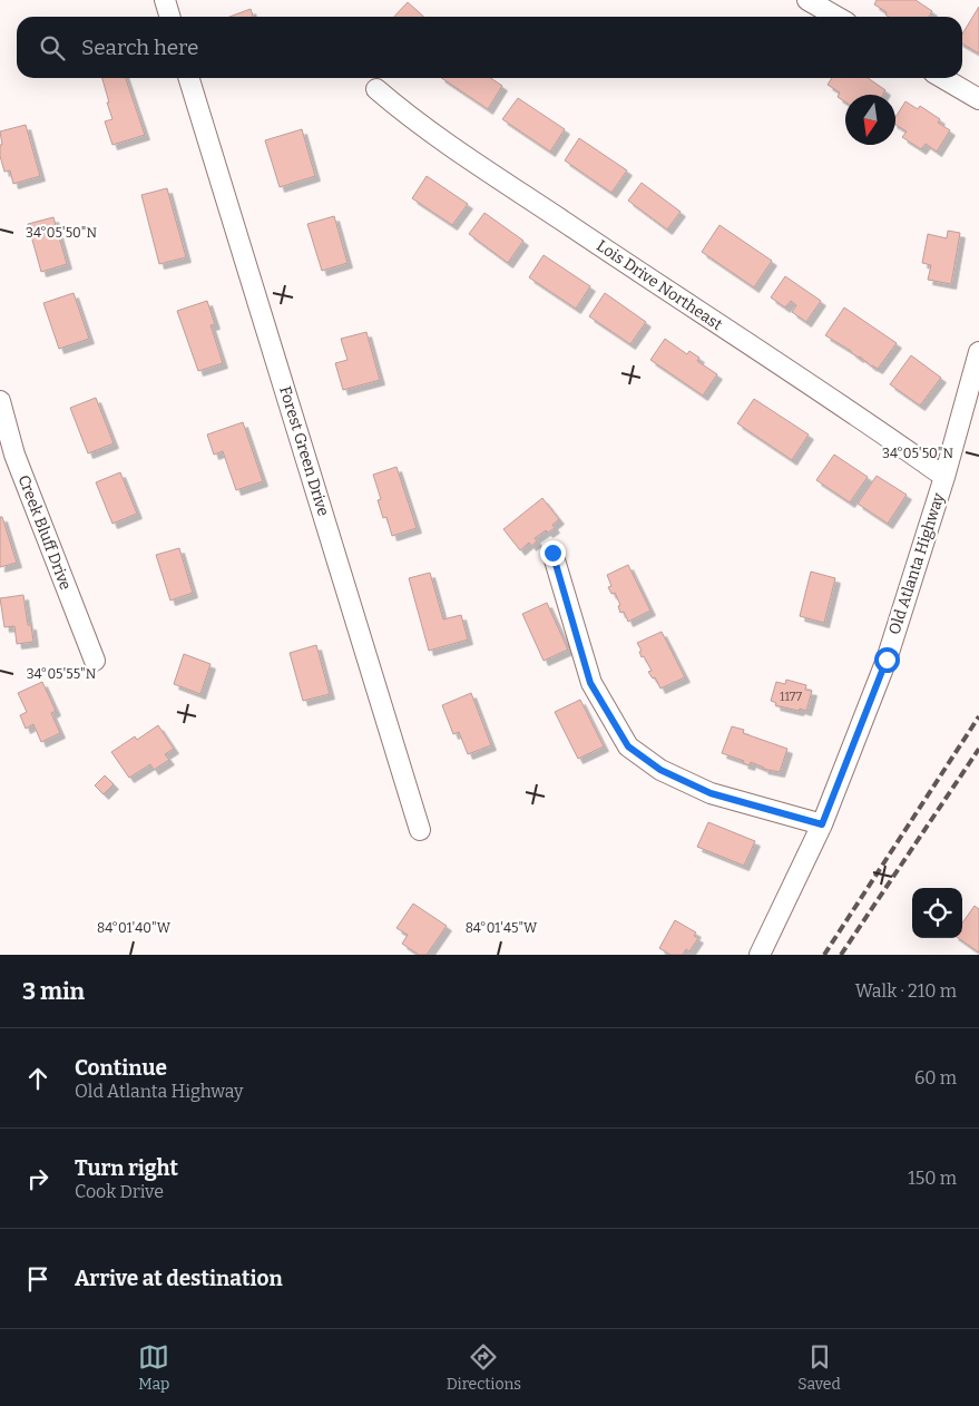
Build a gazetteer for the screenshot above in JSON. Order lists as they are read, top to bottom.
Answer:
{
  "streets": {
    "street": [
      "Lois Drive Northeast",
      "Forest Green Drive",
      "Creek Bluff Drive",
      "Old Atlanta Highway"
    ]
  },
  "crossings": [
    ["Lois Drive Northeast", "Old Atlanta Highway"]
  ],
  "house_numbers": ["1177"],
  "north": "bottom",
  "page": {
    "search": "Search here",
    "heading": ["3 min", "Walk · 210 m"],
    "list": [
      ["Continue", "Old Atlanta Highway", "60 m"],
      ["Turn right", "Cook Drive", "150 m"],
      "Arrive at destination"
    ],
    "nav": ["Map", "Directions", "Saved"]
  },
  "coordinates": [
    "34°05'50\"N",
    "34°05'55\"N",
    "84°01'40\"W",
    "84°01'45\"W"
  ]
}
